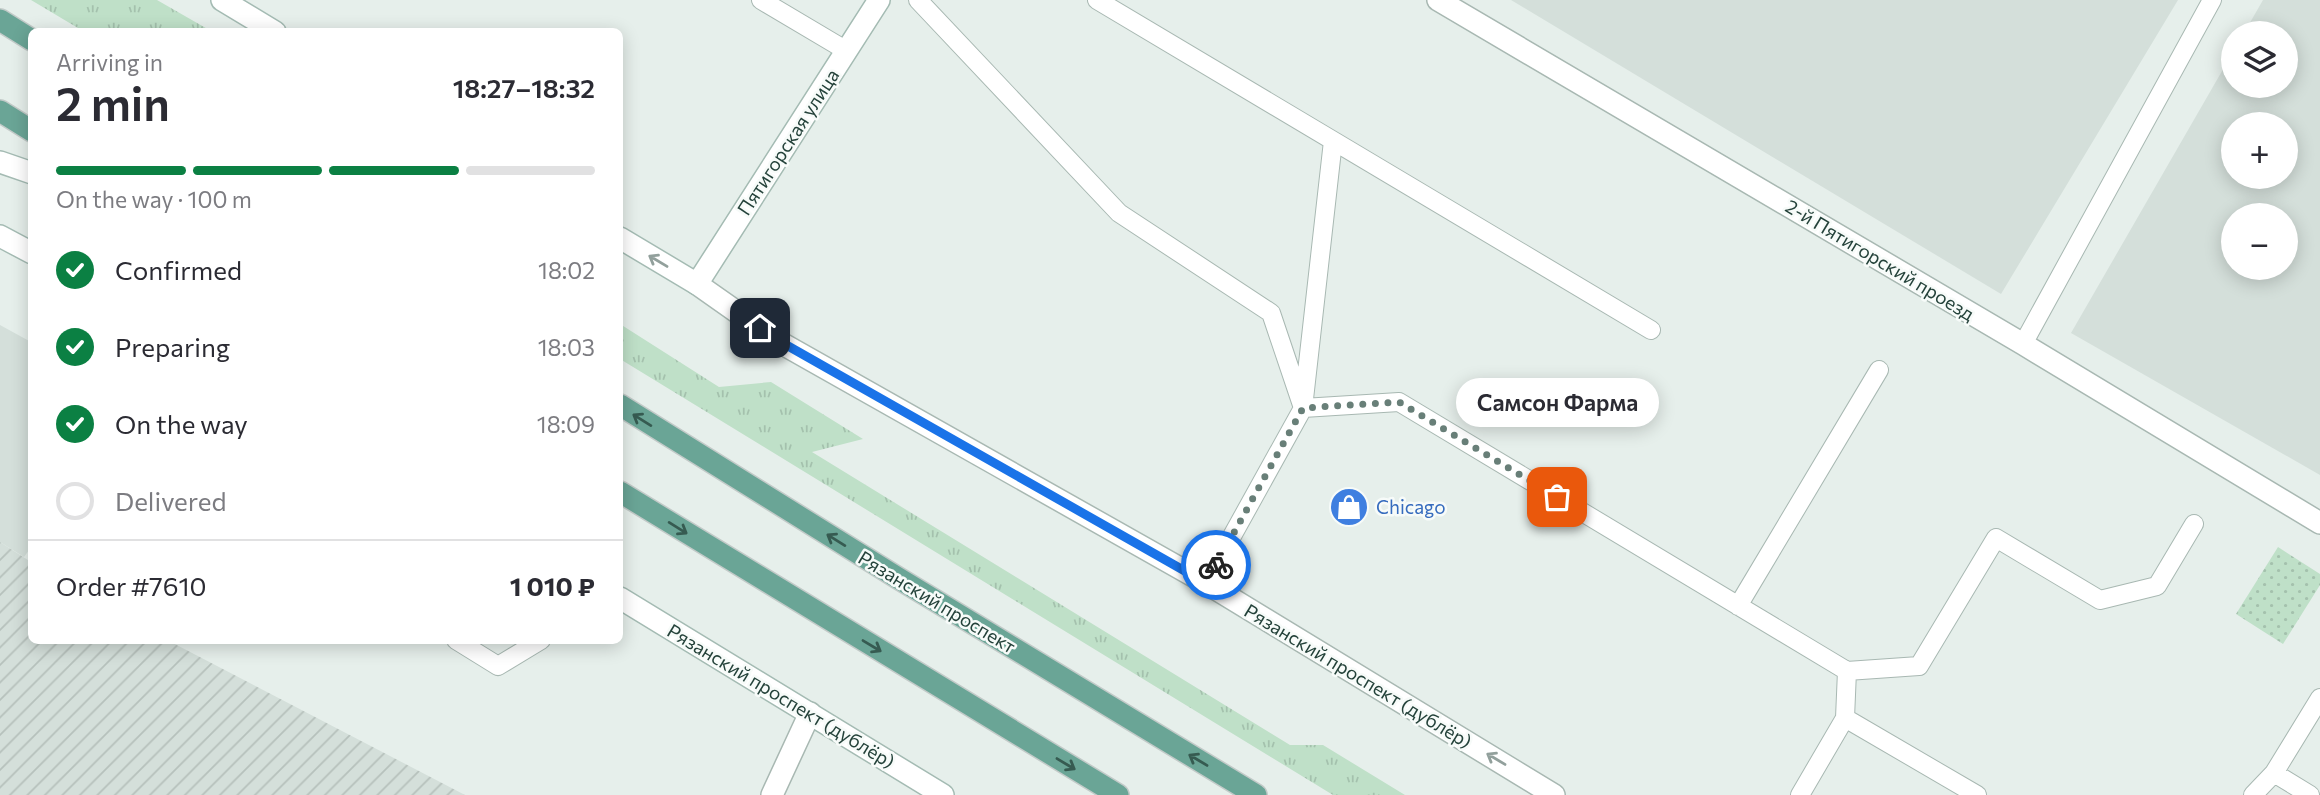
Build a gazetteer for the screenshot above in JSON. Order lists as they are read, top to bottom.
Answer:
{
  "streets": {
    "main road": ["Рязанский проспект"],
    "street": ["Пятигорская улица", "2-й Пятигорский проезд", "Рязанский проспект (дублёр)"]
  },
  "crossings": [
    ["Пятигорская улица", "Рязанский проспект (дублёр)"]
  ],
  "places": {
    "other": ["Самсон Фарма"],
    "shop": ["Chicago"]
  },
  "page": {
    "map_buttons": ["+", "−"],
    "heading": ["2 min", "Arriving in", "18:27–18:32"],
    "panel": ["Order #7610", "1 010 ₽"],
    "bar": "On the way · 100 m",
    "list": [
      ["Confirmed", "18:02"],
      ["Preparing", "18:03"],
      ["On the way", "18:09"],
      "Delivered"
    ],
    "bubble": "Самсон Фарма"
  }
}
